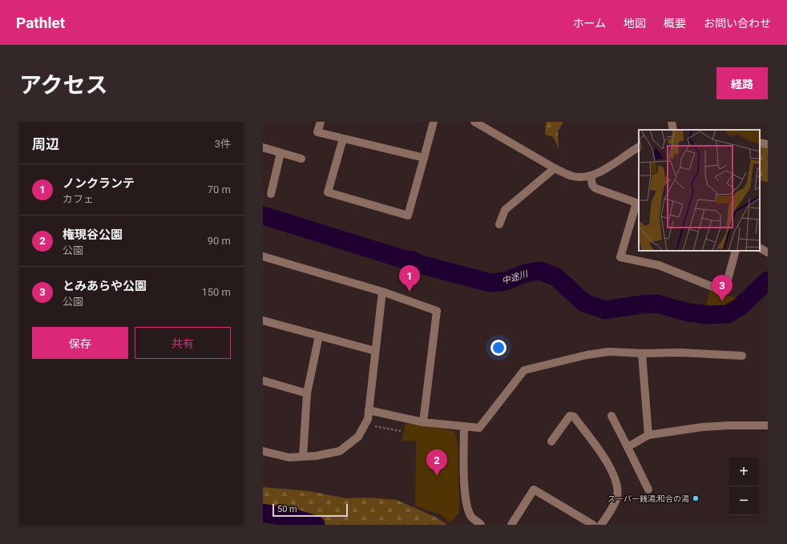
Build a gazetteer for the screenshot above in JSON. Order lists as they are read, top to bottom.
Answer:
{
  "water": ["中途川"],
  "places": ["スーパー銭湯;和合の湯"],
  "scale_bar": "50 m",
  "page": {
    "header": "Pathlet",
    "nav": [
      "ホーム",
      "地図",
      "概要",
      "お問い合わせ"
    ],
    "title": "アクセス",
    "buttons": [
      "経路",
      ["保存", "共有"]
    ],
    "heading": ["周辺", "3件"],
    "list": [
      {
        "mark": "1",
        "name": "ノンクランテ",
        "note": "カフェ",
        "value": "70 m"
      },
      {
        "mark": "2",
        "name": "権現谷公園",
        "note": "公園",
        "value": "90 m"
      },
      {
        "mark": "3",
        "name": "とみあらや公園",
        "note": "公園",
        "value": "150 m"
      }
    ],
    "pins": ["1", "3", "2"],
    "map_buttons": ["+", "−"],
    "scale": "50 m"
  }
}
